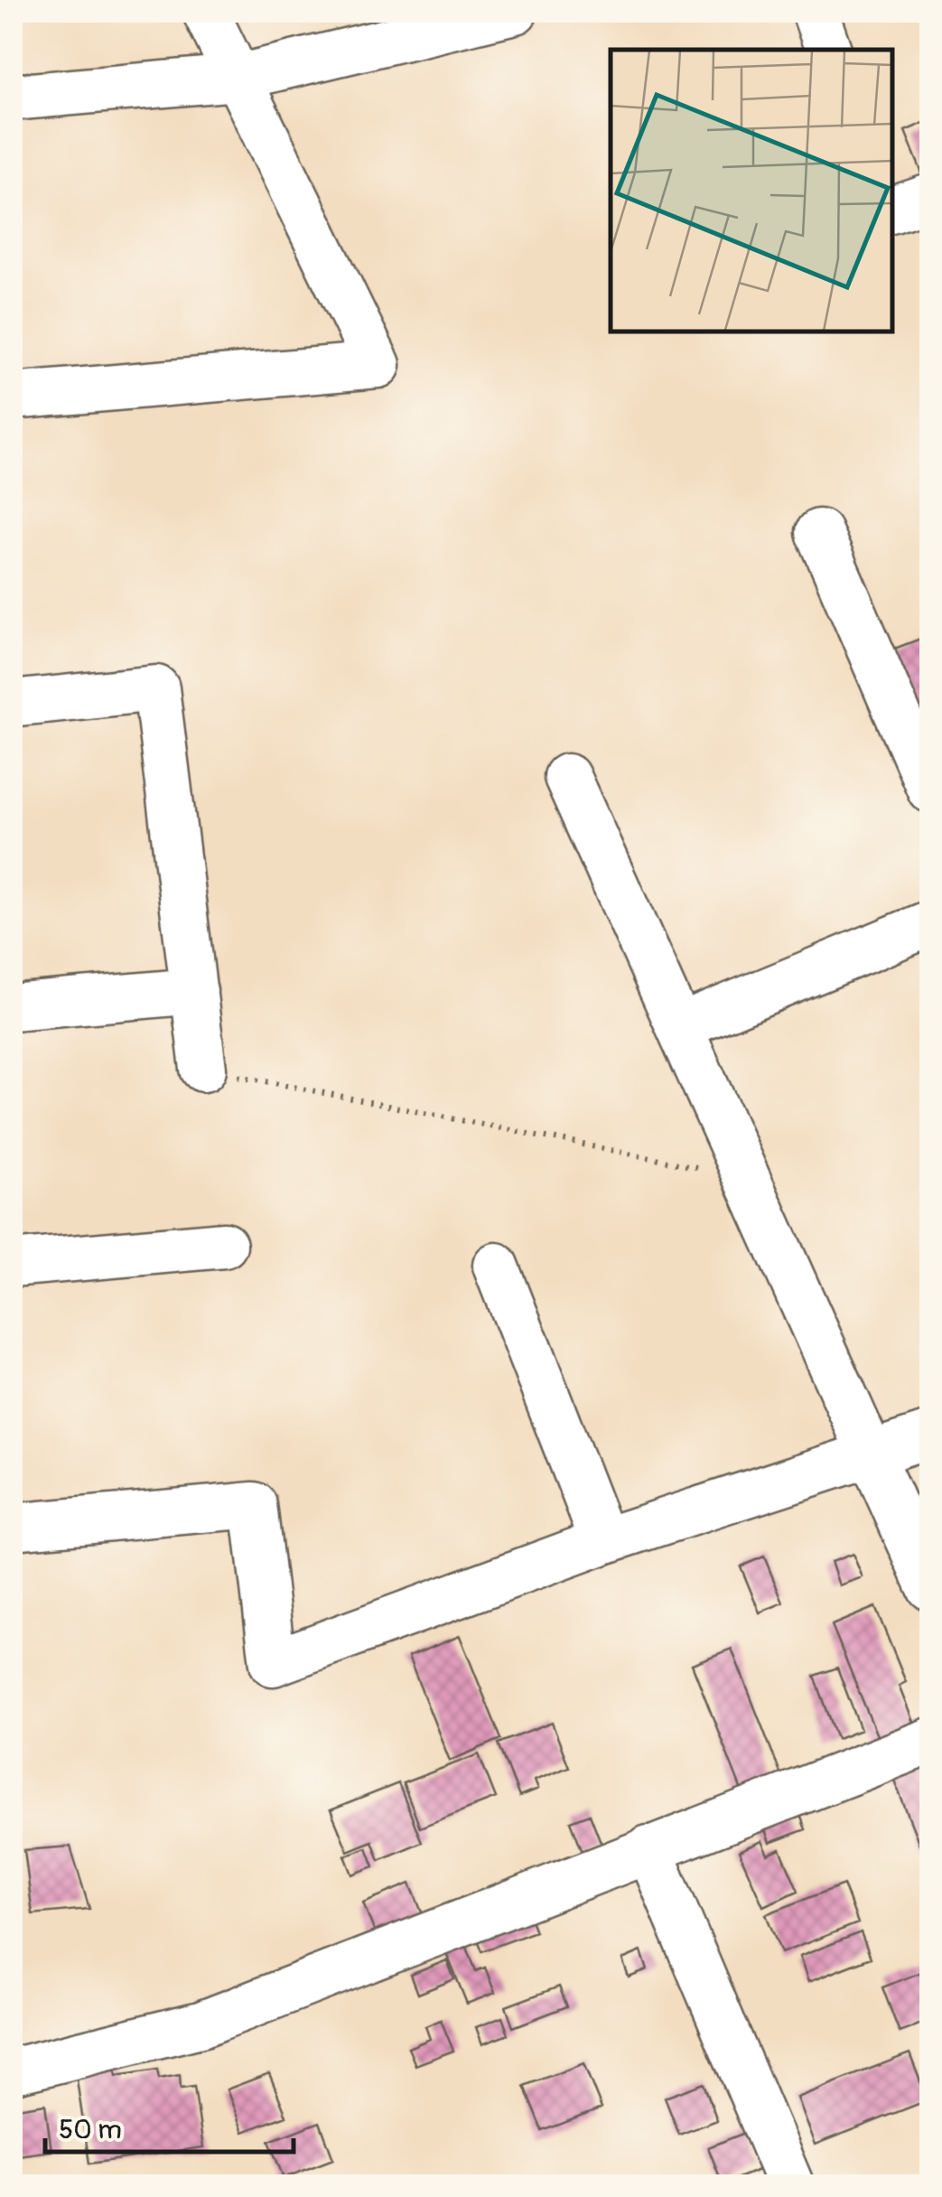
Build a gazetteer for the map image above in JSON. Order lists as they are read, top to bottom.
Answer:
{
  "scale_bar": "50 m"
}
